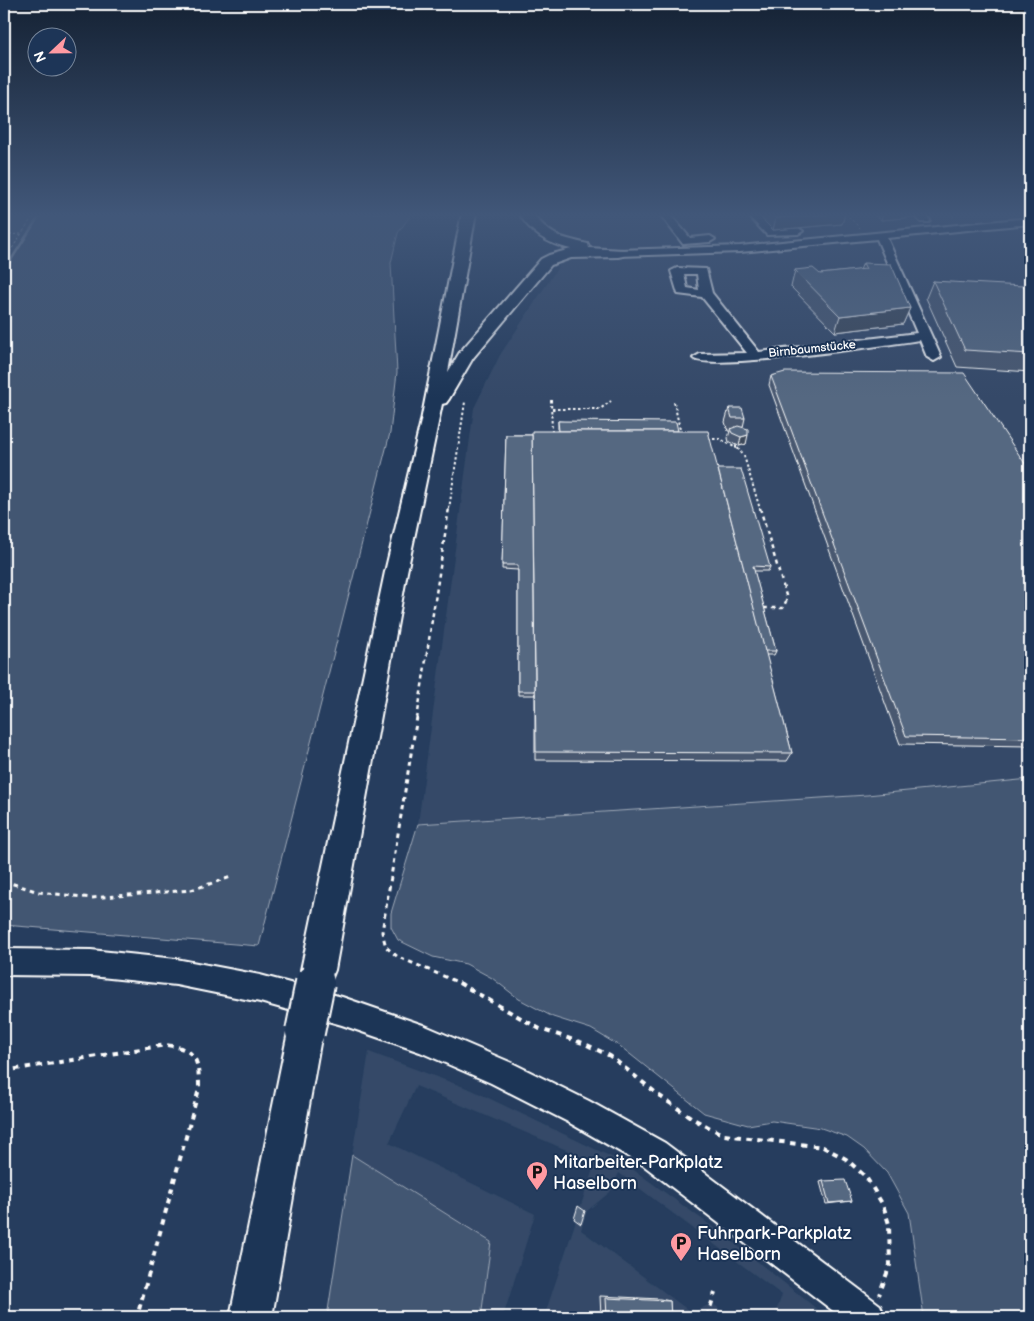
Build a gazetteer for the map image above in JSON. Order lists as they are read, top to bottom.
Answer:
{
  "streets": {
    "street": ["Birnbaumstücke"]
  },
  "places": {
    "parking": ["Mitarbeiter-Parkplatz Haselborn", "Fuhrpark-Parkplatz Haselborn"]
  },
  "north": "left"
}
